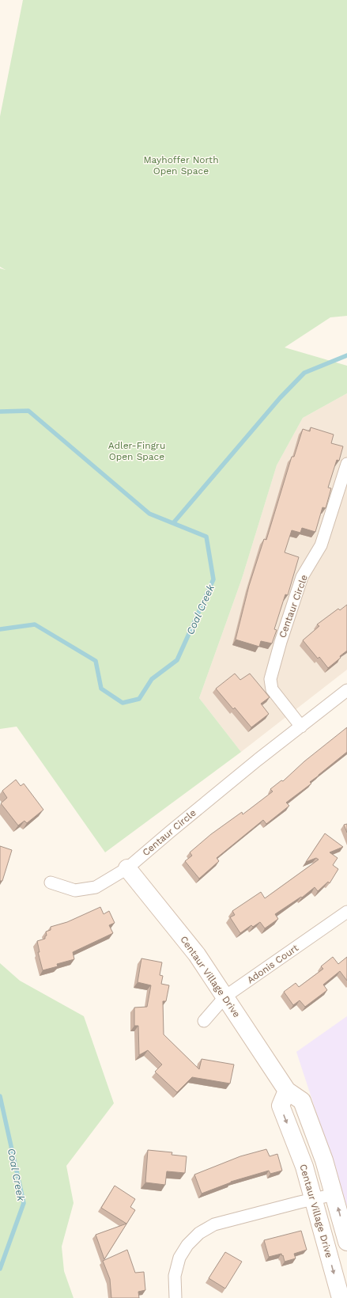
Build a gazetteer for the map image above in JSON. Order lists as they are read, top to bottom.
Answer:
{
  "streets": {
    "street": ["Centaur Circle", "Adonis Court", "Centaur Village Drive"]
  },
  "crossings": [
    ["Centaur Circle", "Centaur Village Drive"],
    ["Adonis Court", "Centaur Village Drive"]
  ],
  "water": ["Coal Creek"],
  "parks": ["Mayhoffer North Open Space", "Adler-Fingru Open Space"]
}
